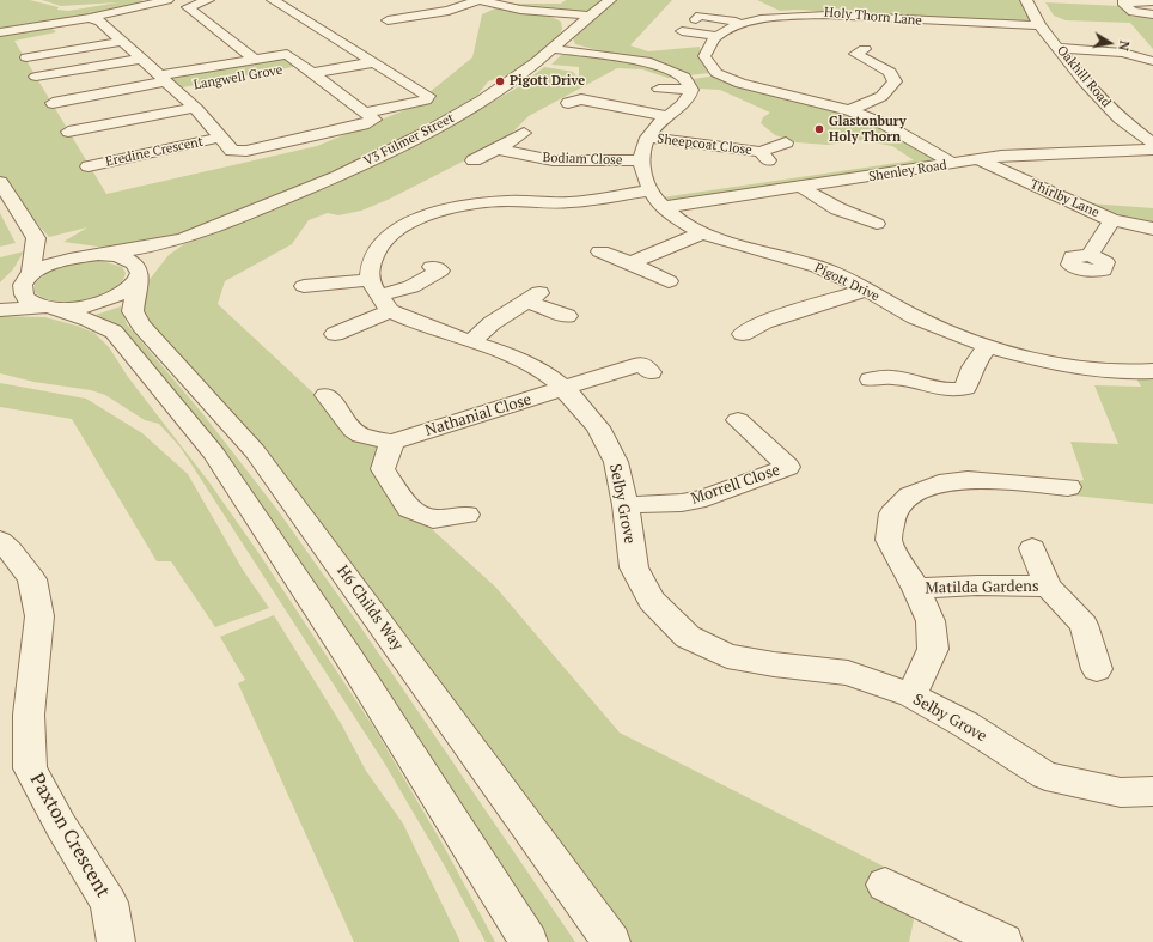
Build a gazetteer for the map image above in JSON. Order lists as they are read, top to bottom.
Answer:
{
  "streets": {
    "street": [
      "Holy Thorn Lane",
      "Oakhill Road",
      "Langwell Grove",
      "V3 Fulmer Street",
      "Sheepcoat Close",
      "Eredine Crescent",
      "Bodiam Close",
      "Shenley Road",
      "Thirlby Lane",
      "Pigott Drive",
      "Nathanial Close",
      "Morrell Close",
      "Selby Grove",
      "Matilda Gardens",
      "H6 Childs Way",
      "Paxton Crescent"
    ]
  },
  "crossings": [
    ["Holy Thorn Lane", "Oakhill Road"],
    ["Langwell Grove", "Eredine Crescent"],
    ["V3 Fulmer Street", "H6 Childs Way"],
    ["Shenley Road", "Thirlby Lane"],
    ["Shenley Road", "Pigott Drive"],
    ["Nathanial Close", "Selby Grove"],
    ["Morrell Close", "Selby Grove"],
    ["Selby Grove", "Matilda Gardens"]
  ],
  "places": ["Pigott Drive", "Glastonbury Holy Thorn"],
  "north": "right"
}
